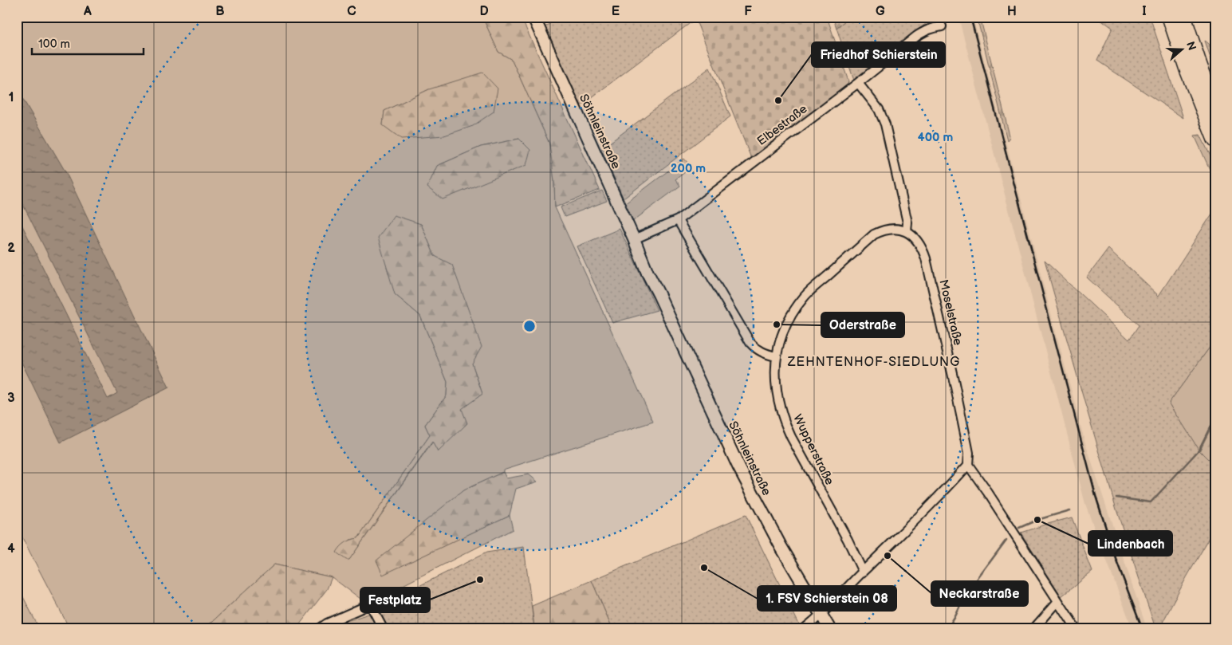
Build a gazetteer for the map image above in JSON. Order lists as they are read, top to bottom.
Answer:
{
  "streets": {
    "street": [
      "Elbestraße",
      "Söhnleinstraße",
      "Moselstraße",
      "Wupperstraße"
    ]
  },
  "crossings": [
    ["Elbestraße", "Söhnleinstraße"],
    ["Moselstraße", "Wupperstraße"]
  ],
  "districts": ["ZEHNTENHOF-SIEDLUNG"],
  "places": [
    "Friedhof Schierstein",
    "Oderstraße",
    "Lindenbach",
    "Neckarstraße",
    "1. FSV Schierstein 08",
    "Festplatz"
  ],
  "scale_bar": "100 m",
  "north": "right",
  "grid": {
    "columns": [
      "A",
      "B",
      "C",
      "D",
      "E",
      "F",
      "G",
      "H",
      "I"
    ],
    "rows": [
      "1",
      "2",
      "3",
      "4"
    ]
  },
  "rings": ["400 m", "200 m"]
}
